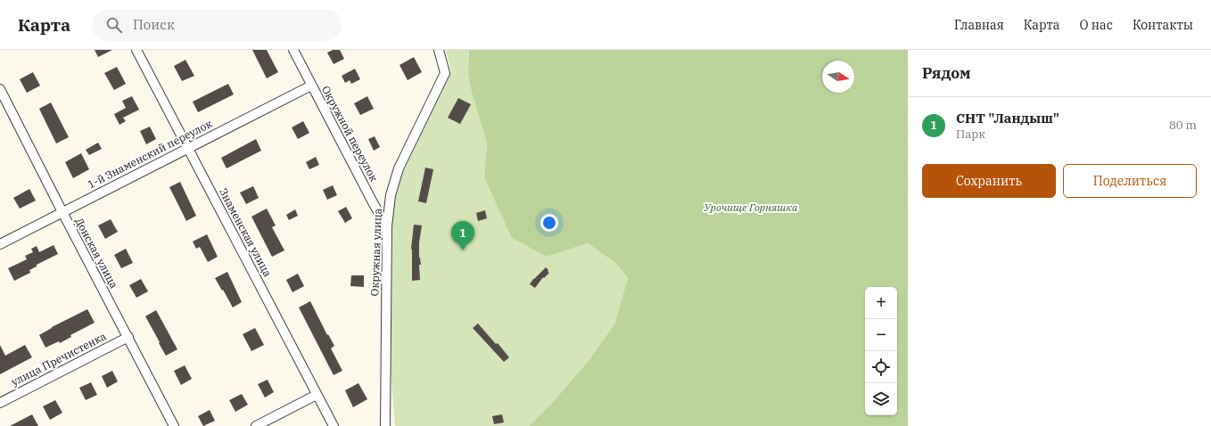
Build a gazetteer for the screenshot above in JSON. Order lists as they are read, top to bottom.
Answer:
{
  "streets": {
    "street": [
      "Окружной переулок",
      "1-й Знаменский переулок",
      "Знаменская улица",
      "Окружная улица",
      "Донская улица",
      "улица Пречистенка"
    ]
  },
  "crossings": [
    ["Окружной переулок", "1-й Знаменский переулок"],
    ["Окружной переулок", "Окружная улица"],
    ["1-й Знаменский переулок", "Знаменская улица"],
    ["1-й Знаменский переулок", "Донская улица"],
    ["Донская улица", "улица Пречистенка"]
  ],
  "parks": ["Урочище Горняшка"],
  "north": "right",
  "page": {
    "header": "Карта",
    "search": "Поиск",
    "nav": [
      "Главная",
      "Карта",
      "О нас",
      "Контакты"
    ],
    "heading": "Рядом",
    "list": [
      {
        "mark": "1",
        "name": "СНТ \"Ландыш\"",
        "note": "Парк",
        "value": "80 m"
      }
    ],
    "buttons": ["Сохранить", "Поделиться"],
    "pins": "1",
    "map_buttons": ["+", "−"]
  }
}
